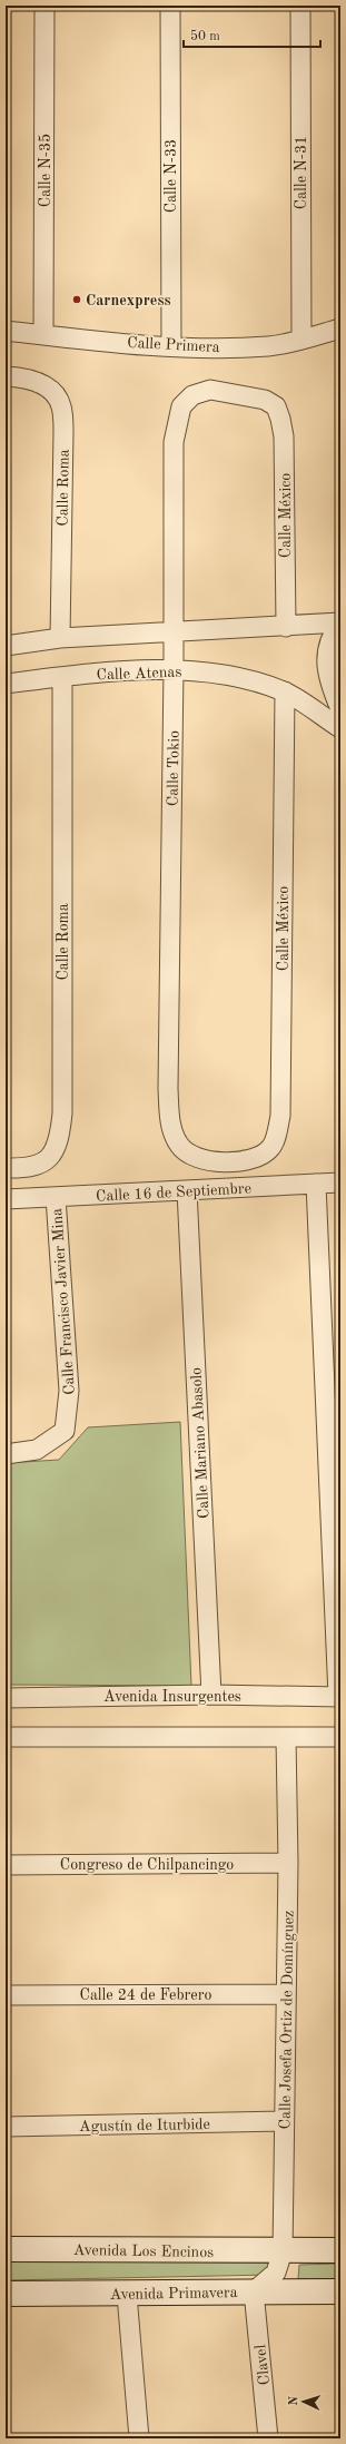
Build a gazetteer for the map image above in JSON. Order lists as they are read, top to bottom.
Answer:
{
  "streets": {
    "street": [
      "Calle N-35",
      "Calle N-31",
      "Calle N-33",
      "Calle Primera",
      "Calle Roma",
      "Calle México",
      "Calle Atenas",
      "Calle Tokio",
      "Calle 16 de Septiembre",
      "Calle Francisco Javier Mina",
      "Calle Mariano Abasolo",
      "Avenida Insurgentes",
      "Congreso de Chilpancingo",
      "Calle 24 de Febrero",
      "Calle Josefa Ortiz de Domínguez",
      "Agustín de Iturbide",
      "Avenida Los Encinos",
      "Avenida Primavera",
      "Clavel"
    ]
  },
  "crossings": [
    ["Calle N-35", "Calle Primera"],
    ["Calle N-31", "Calle Primera"],
    ["Calle N-33", "Calle Primera"],
    ["Calle Roma", "Calle Atenas"],
    ["Calle México", "Calle Atenas"],
    ["Calle México", "Calle Tokio"],
    ["Calle Atenas", "Calle Tokio"],
    ["Calle 16 de Septiembre", "Calle Francisco Javier Mina"],
    ["Calle 16 de Septiembre", "Calle Mariano Abasolo"],
    ["Calle Mariano Abasolo", "Avenida Insurgentes"],
    ["Congreso de Chilpancingo", "Calle Josefa Ortiz de Domínguez"],
    ["Calle 24 de Febrero", "Calle Josefa Ortiz de Domínguez"],
    ["Calle Josefa Ortiz de Domínguez", "Agustín de Iturbide"],
    ["Calle Josefa Ortiz de Domínguez", "Avenida Los Encinos"],
    ["Calle Josefa Ortiz de Domínguez", "Avenida Primavera"],
    ["Calle Josefa Ortiz de Domínguez", "Clavel"],
    ["Avenida Primavera", "Clavel"]
  ],
  "places": ["Carnexpress"],
  "scale_bar": "50 m",
  "north": "left"
}
